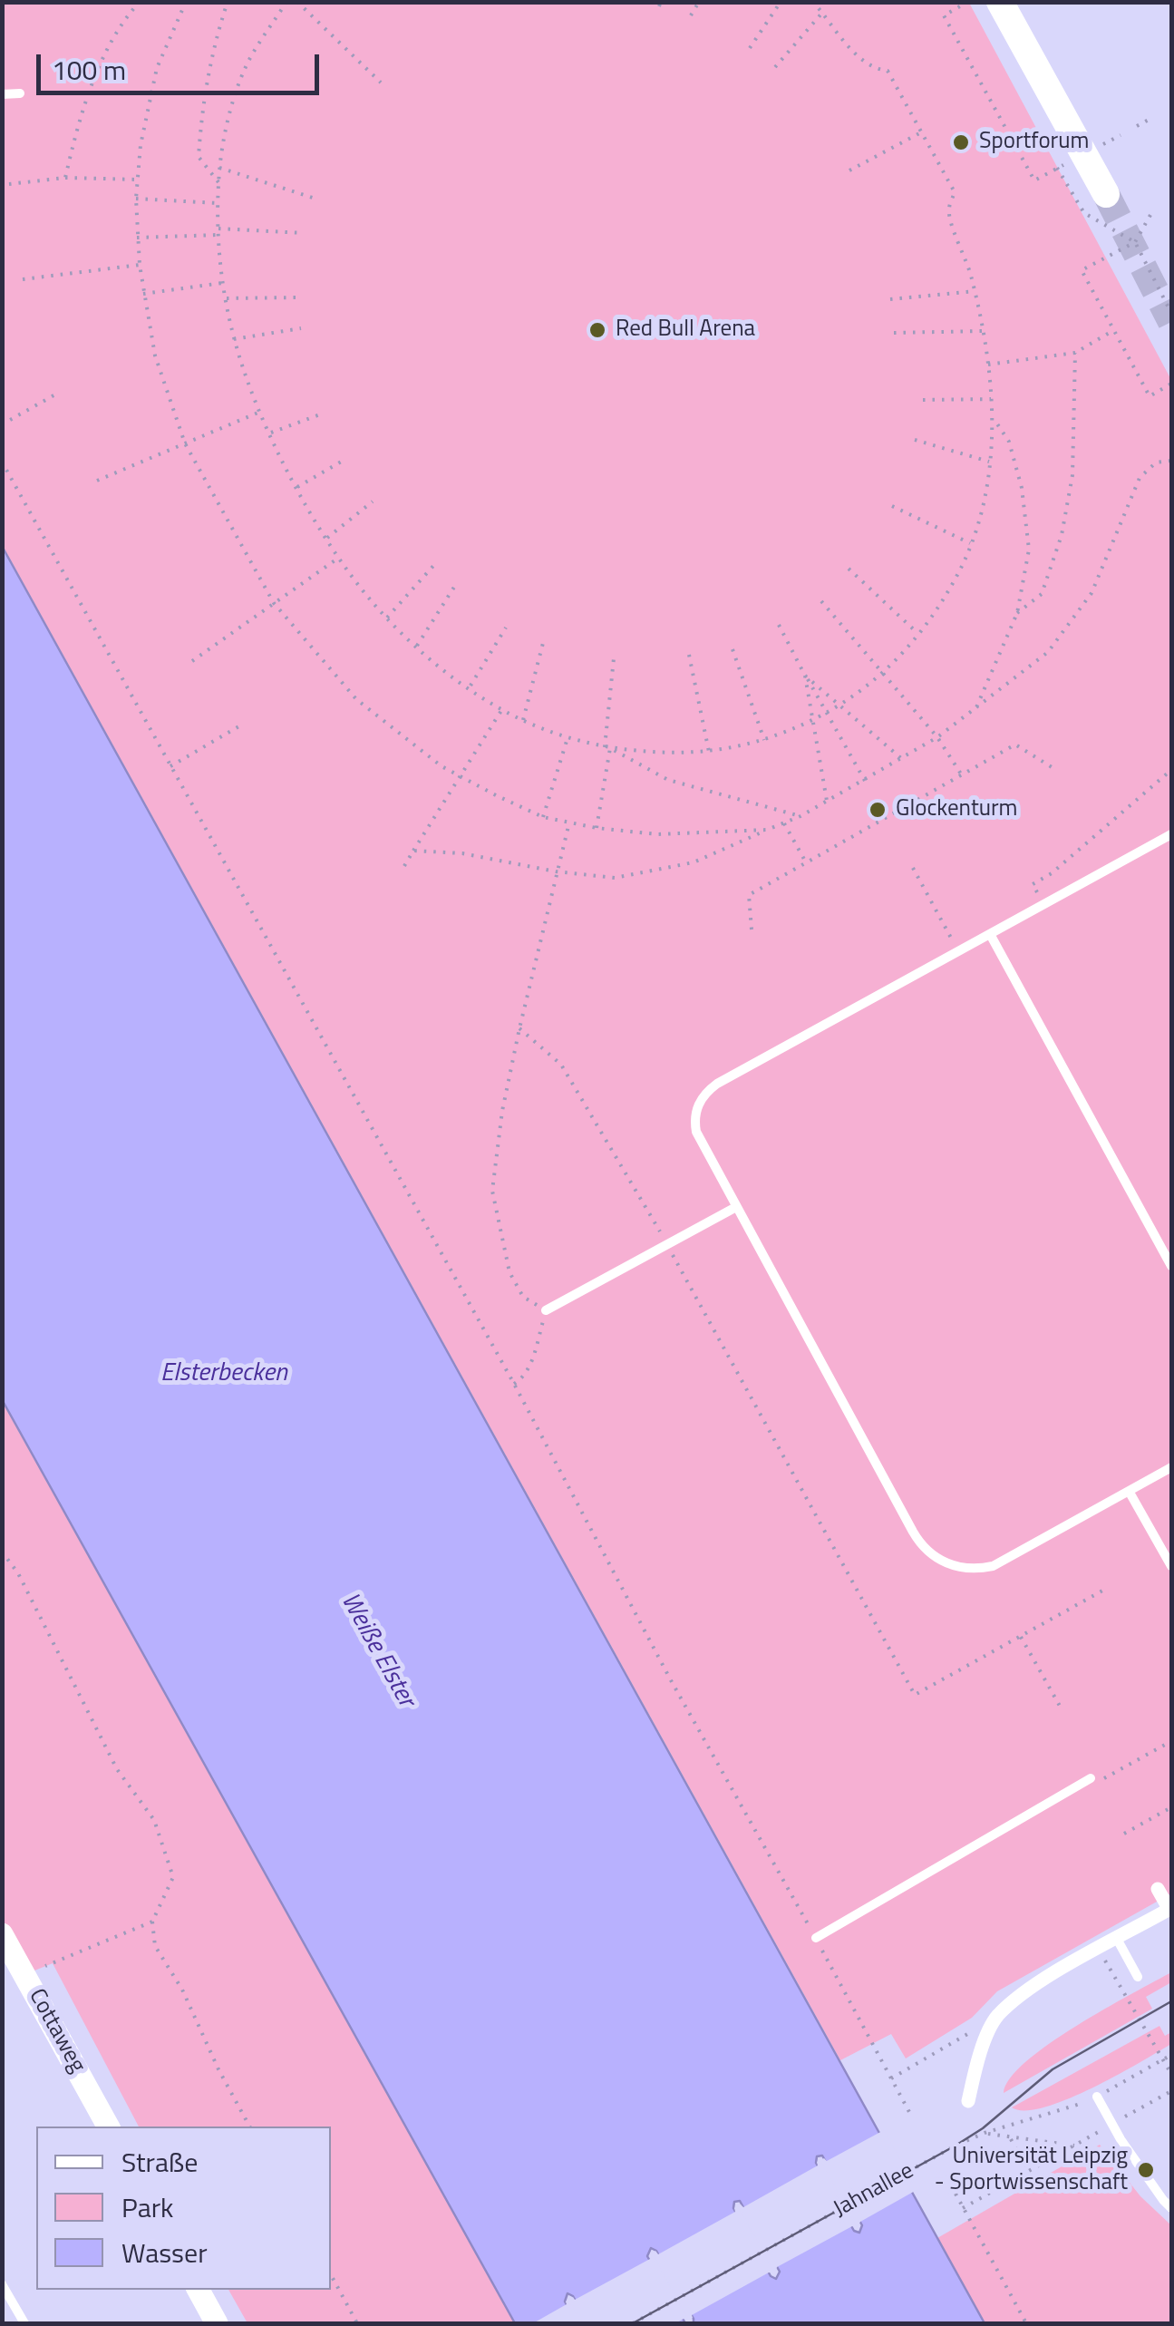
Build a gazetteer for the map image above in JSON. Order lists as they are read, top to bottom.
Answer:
{
  "streets": {
    "street": ["Cottaweg"],
    "path": ["Jahnallee"]
  },
  "water": ["Elsterbecken", "Weiße Elster"],
  "places": [
    "Sportforum",
    "Red Bull Arena",
    "Glockenturm",
    "Universität Leipzig - Sportwissenschaft"
  ],
  "legend": ["Straße", "Park", "Wasser"],
  "scale_bar": "100 m"
}
